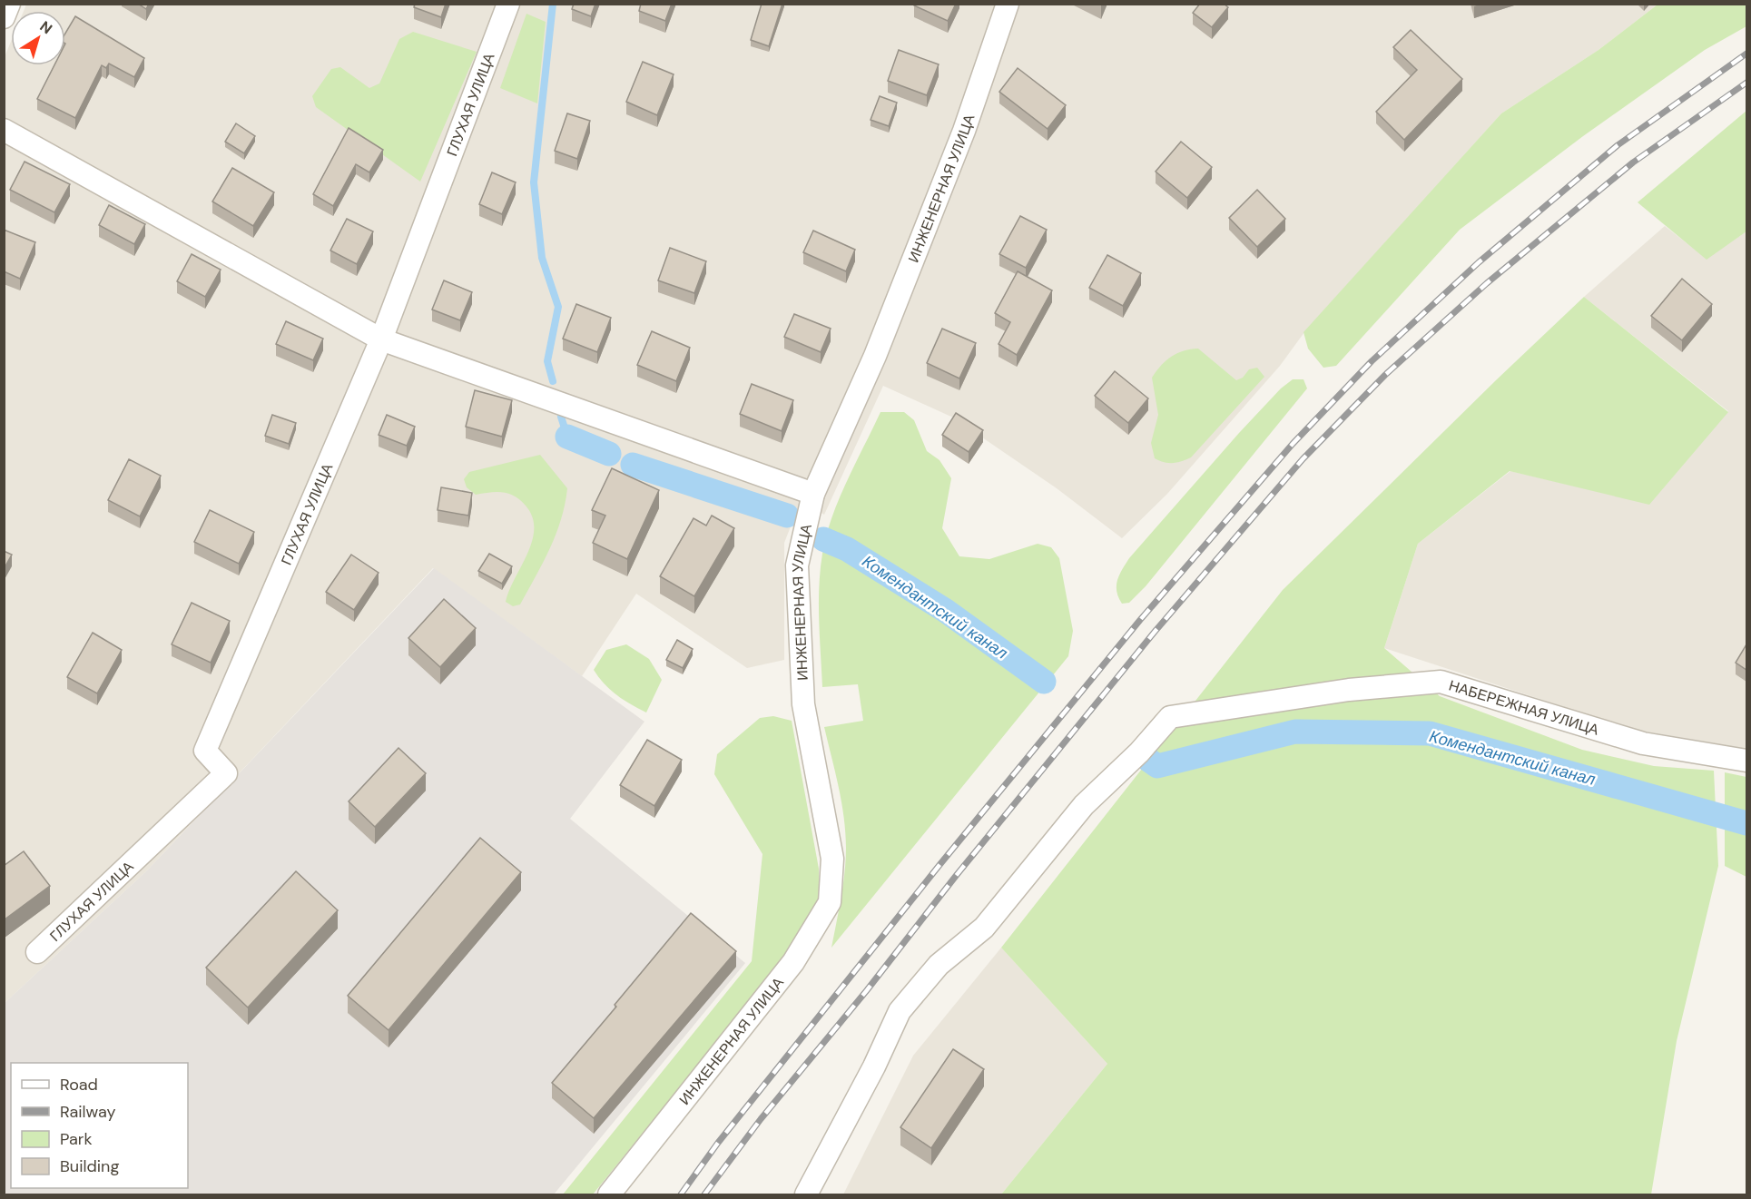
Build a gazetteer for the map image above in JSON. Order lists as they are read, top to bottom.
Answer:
{
  "streets": {
    "street": ["ГЛУХАЯ УЛИЦА", "ИНЖЕНЕРНАЯ УЛИЦА", "НАБЕРЕЖНАЯ УЛИЦА"]
  },
  "water": ["Комендантский канал"],
  "legend": [
    "Road",
    "Railway",
    "Park",
    "Building"
  ],
  "north": "top right"
}
